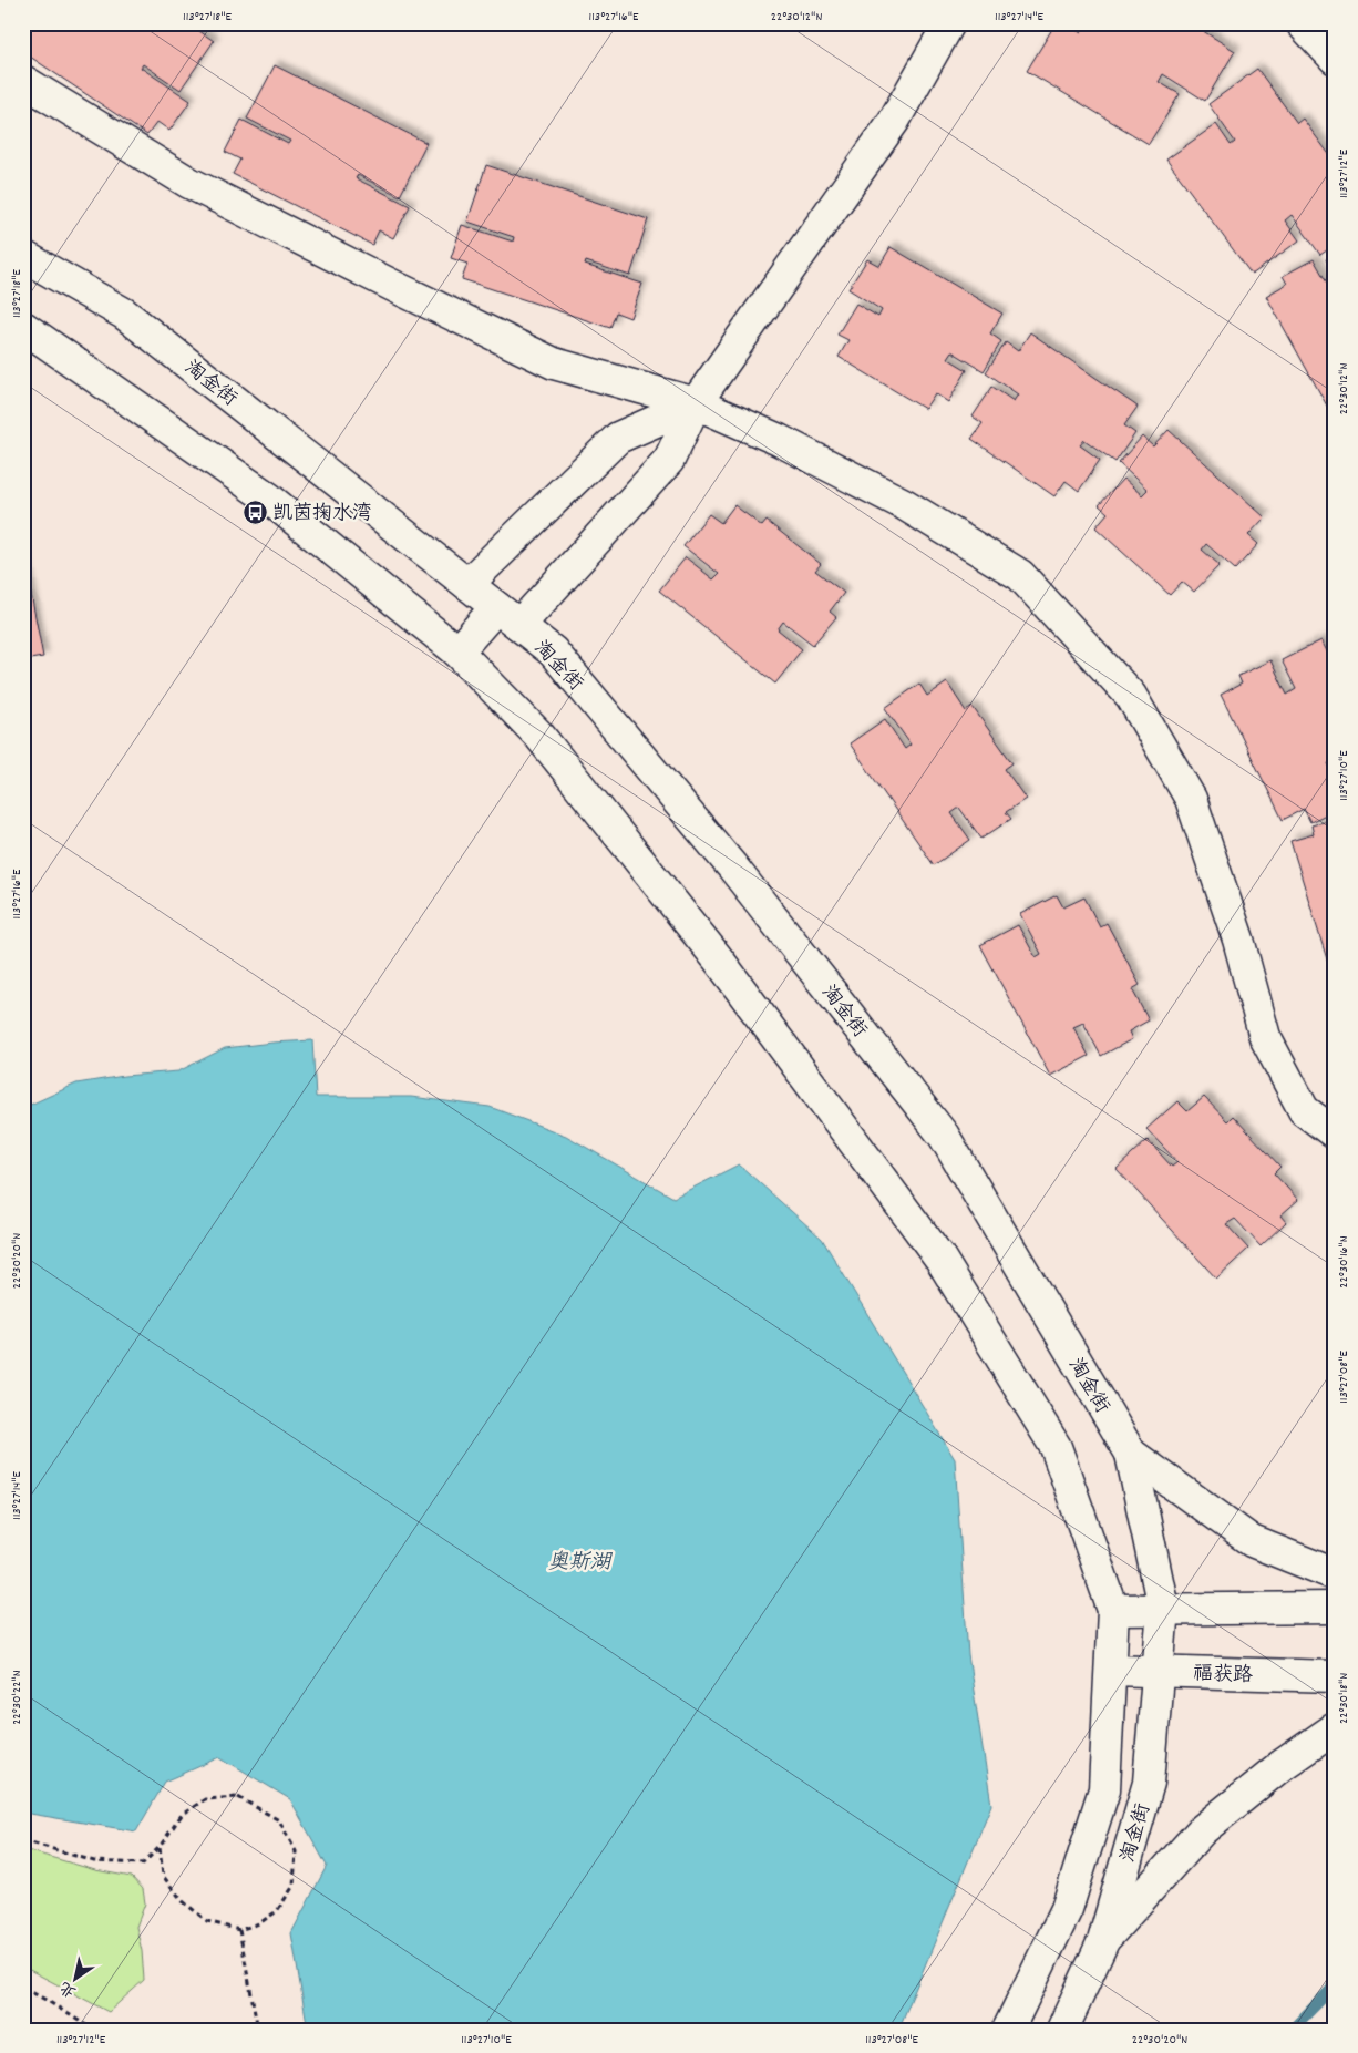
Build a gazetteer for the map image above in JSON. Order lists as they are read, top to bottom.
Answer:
{
  "streets": {
    "street": ["淘金街", "福获路"]
  },
  "crossings": [
    ["淘金街", "福获路"]
  ],
  "water": ["奥斯湖"],
  "places": {
    "bus stop": ["凯茵掬水湾"]
  },
  "north": "bottom left",
  "coordinates": [
    "113°27'18\"E",
    "113°27'16\"E",
    "22°30'12\"N",
    "113°27'14\"E",
    "113°27'12\"E",
    "113°27'10\"E",
    "22°30'20\"N",
    "22°30'16\"N",
    "113°27'08\"E",
    "22°30'22\"N",
    "22°30'18\"N"
  ]
}
